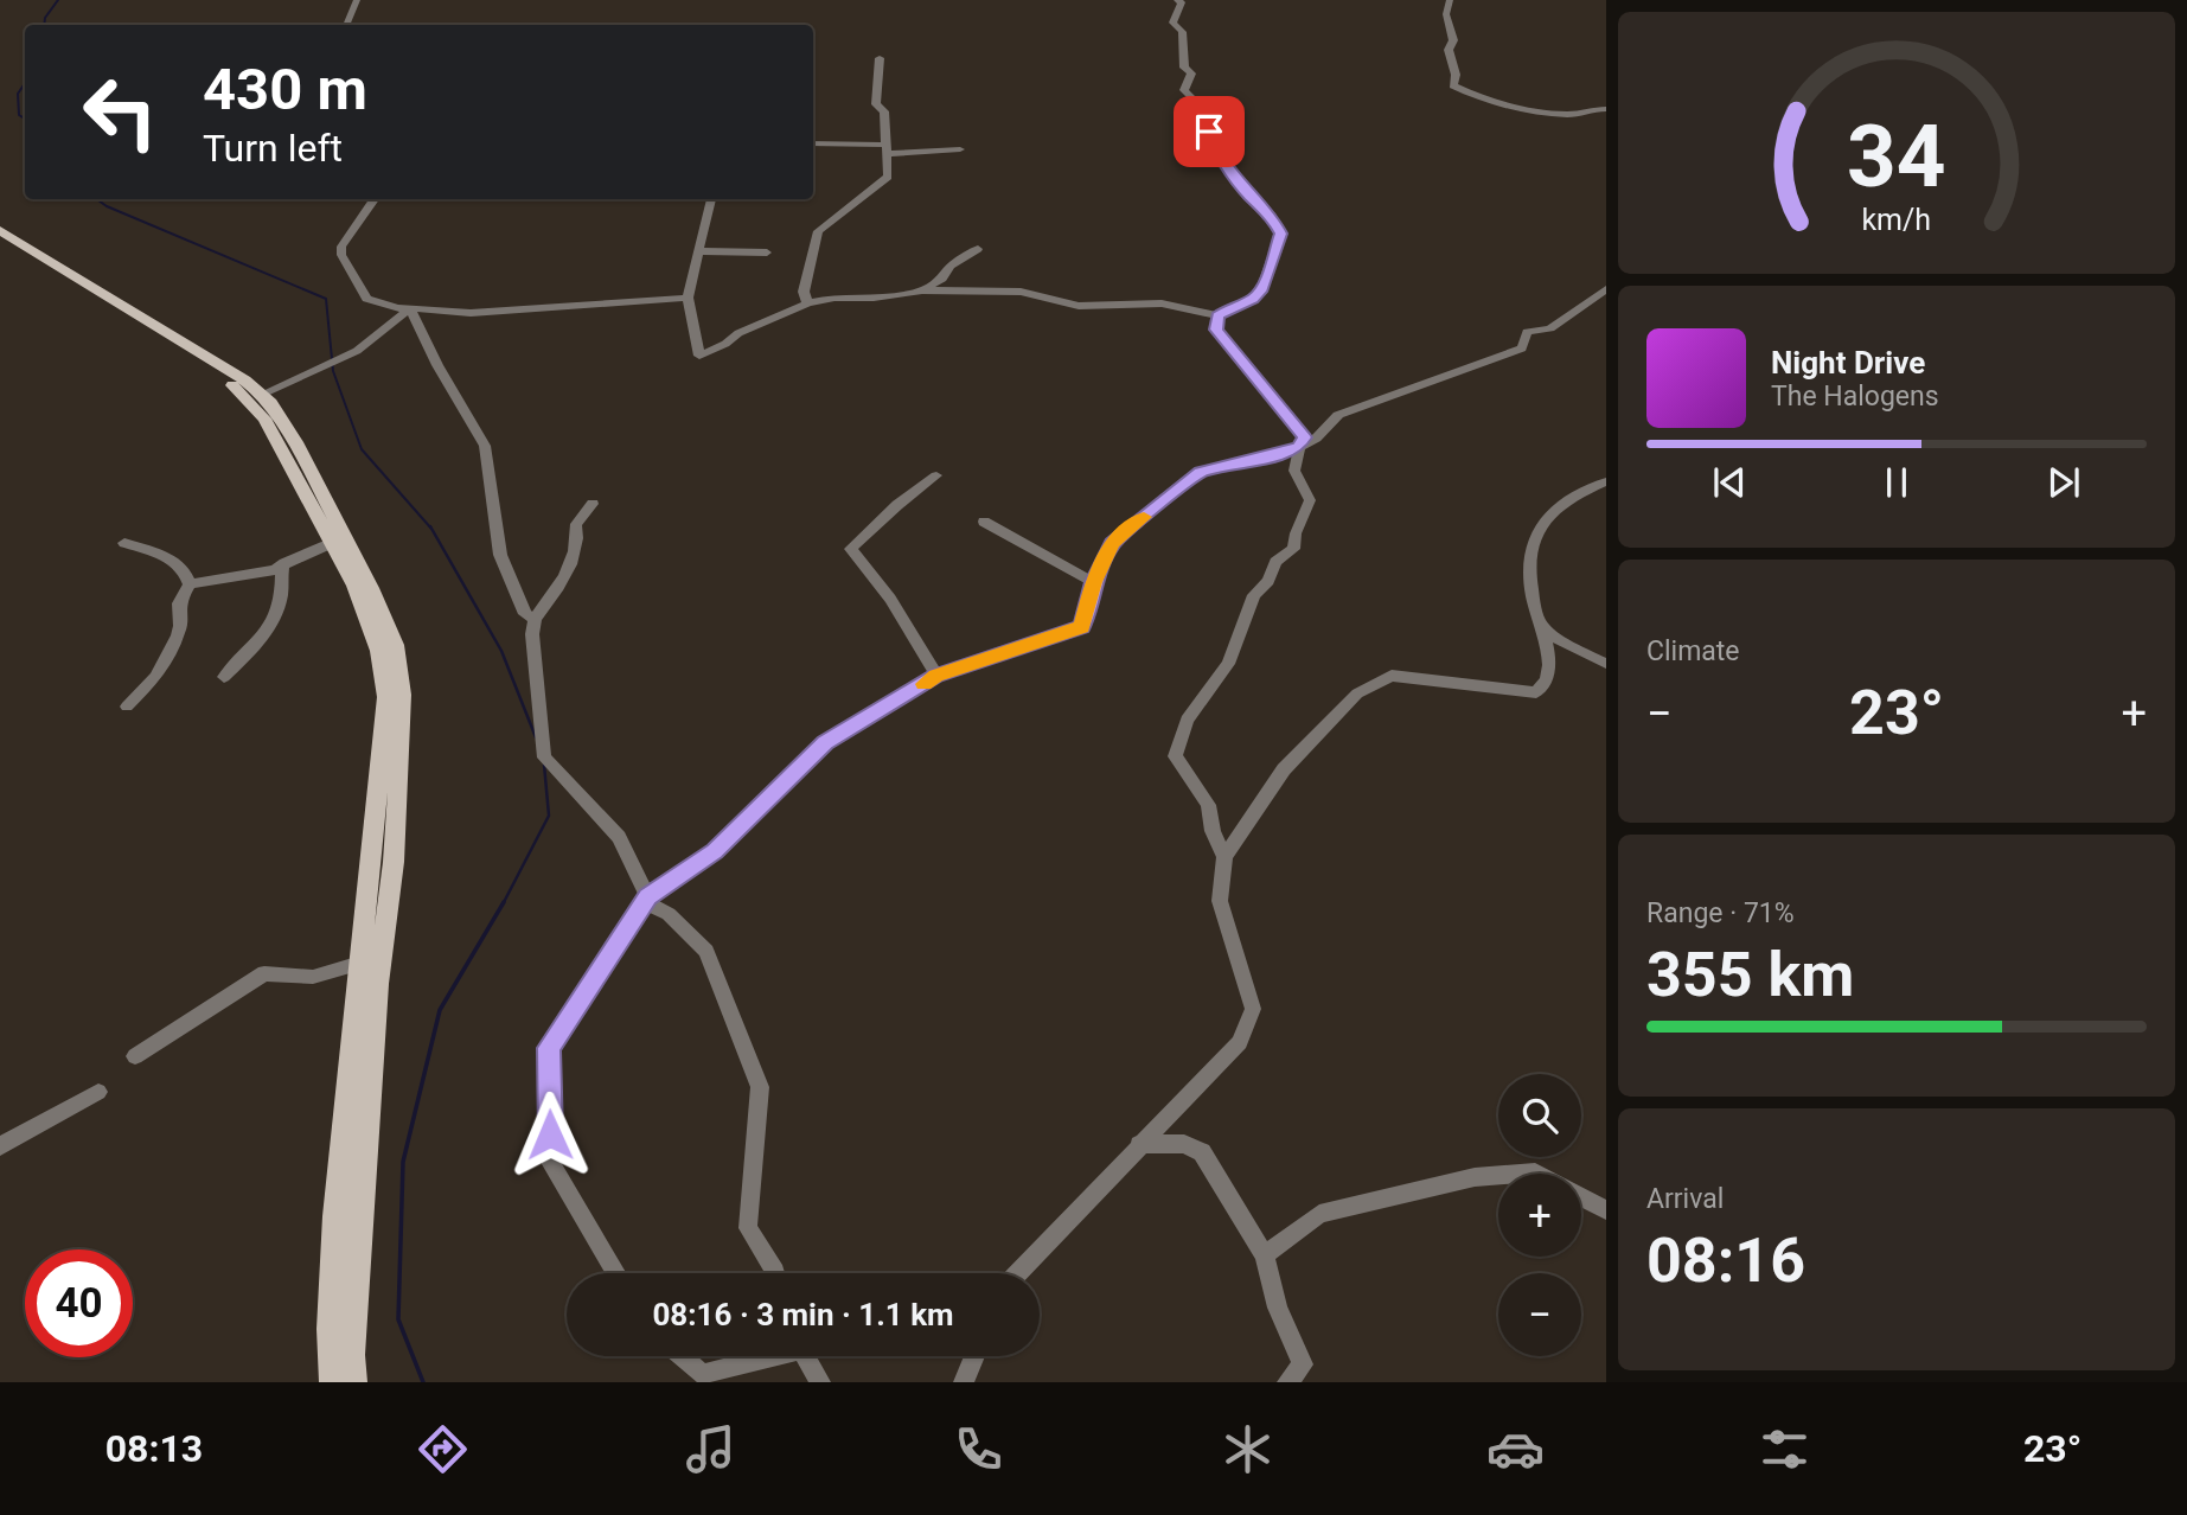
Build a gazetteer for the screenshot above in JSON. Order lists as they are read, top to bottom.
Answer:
{
  "page": {
    "turn": ["430 m", "Turn left"],
    "song": ["Night Drive", "The Halogens"],
    "tile": [
      "Climate",
      ["Range · 71%", "355 km"],
      ["Arrival", "08:16"]
    ],
    "heat": ["−", "23°", "+"],
    "map_buttons": ["+", "−"],
    "limit": "40",
    "trip": "08:16 · 3 min · 1.1 km",
    "tabs": ["08:13", "23°"],
    "gauge": ["34", "km/h"]
  }
}
